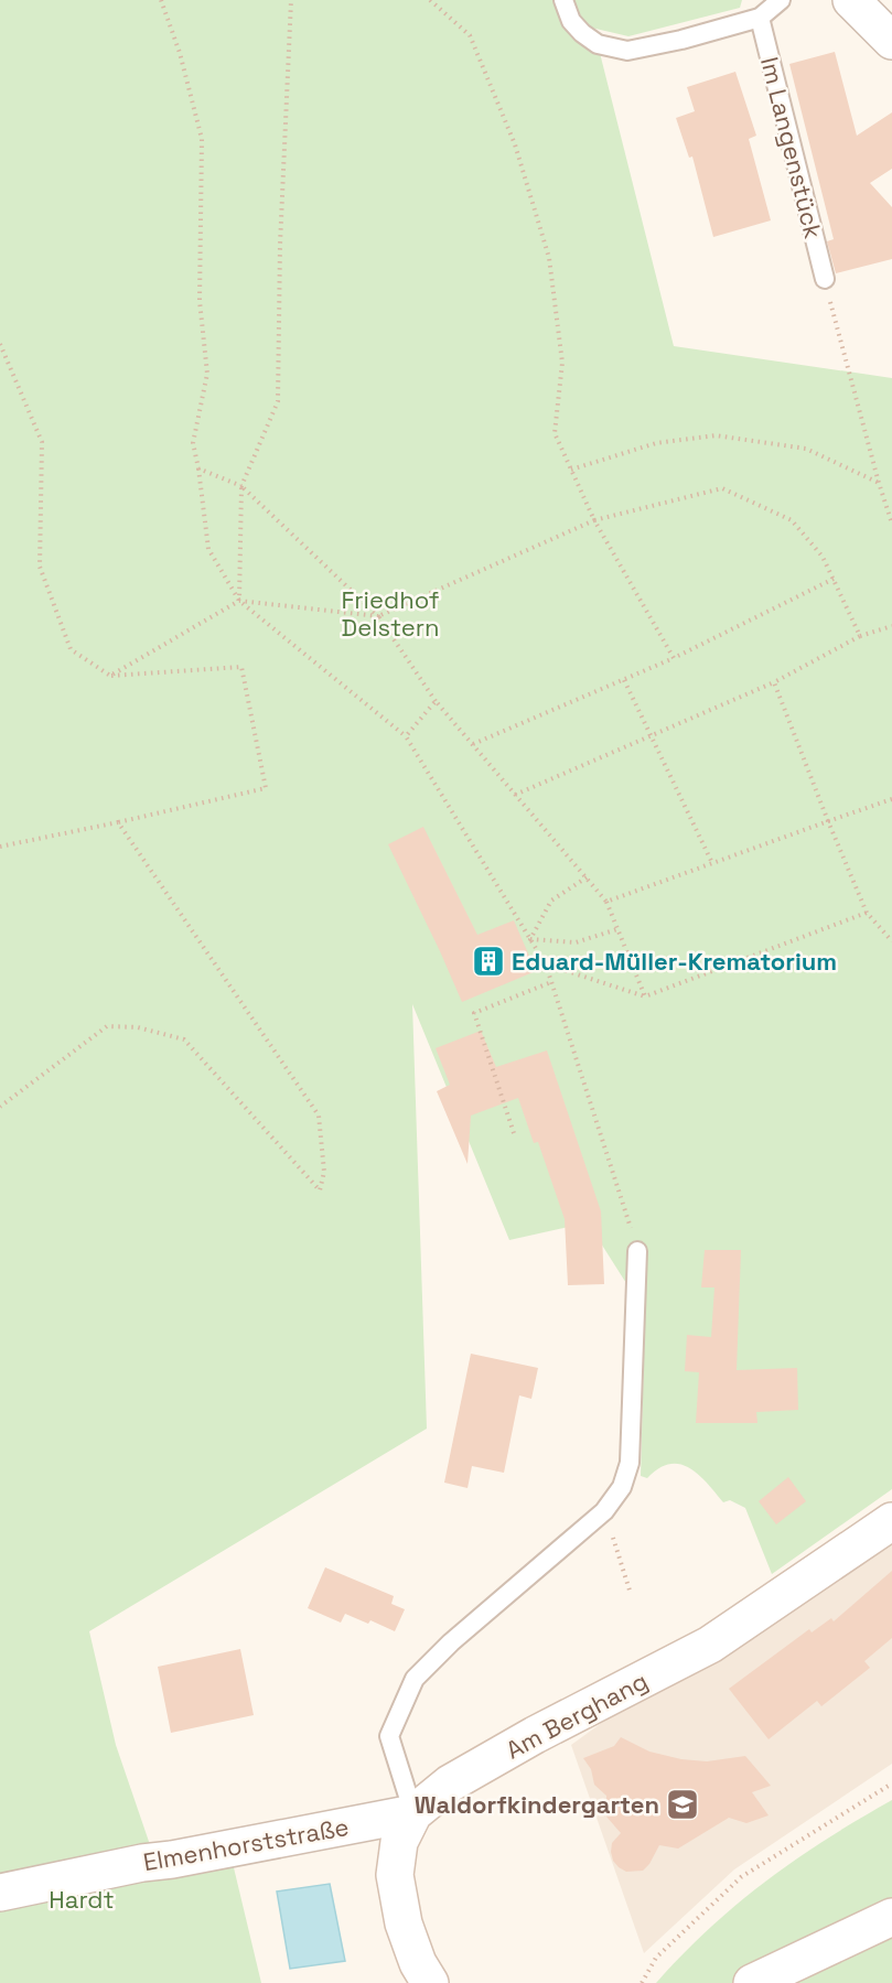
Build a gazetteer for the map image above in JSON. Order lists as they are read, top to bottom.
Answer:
{
  "streets": {
    "street": ["Am Berghang", "Elmenhorststraße"],
    "lane": ["Im Langenstück"]
  },
  "crossings": [
    ["Am Berghang", "Elmenhorststraße"]
  ],
  "parks": ["Friedhof Delstern", "Hardt"],
  "places": {
    "building": ["Eduard-Müller-Krematorium"],
    "school or university": ["Waldorfkindergarten"]
  }
}
